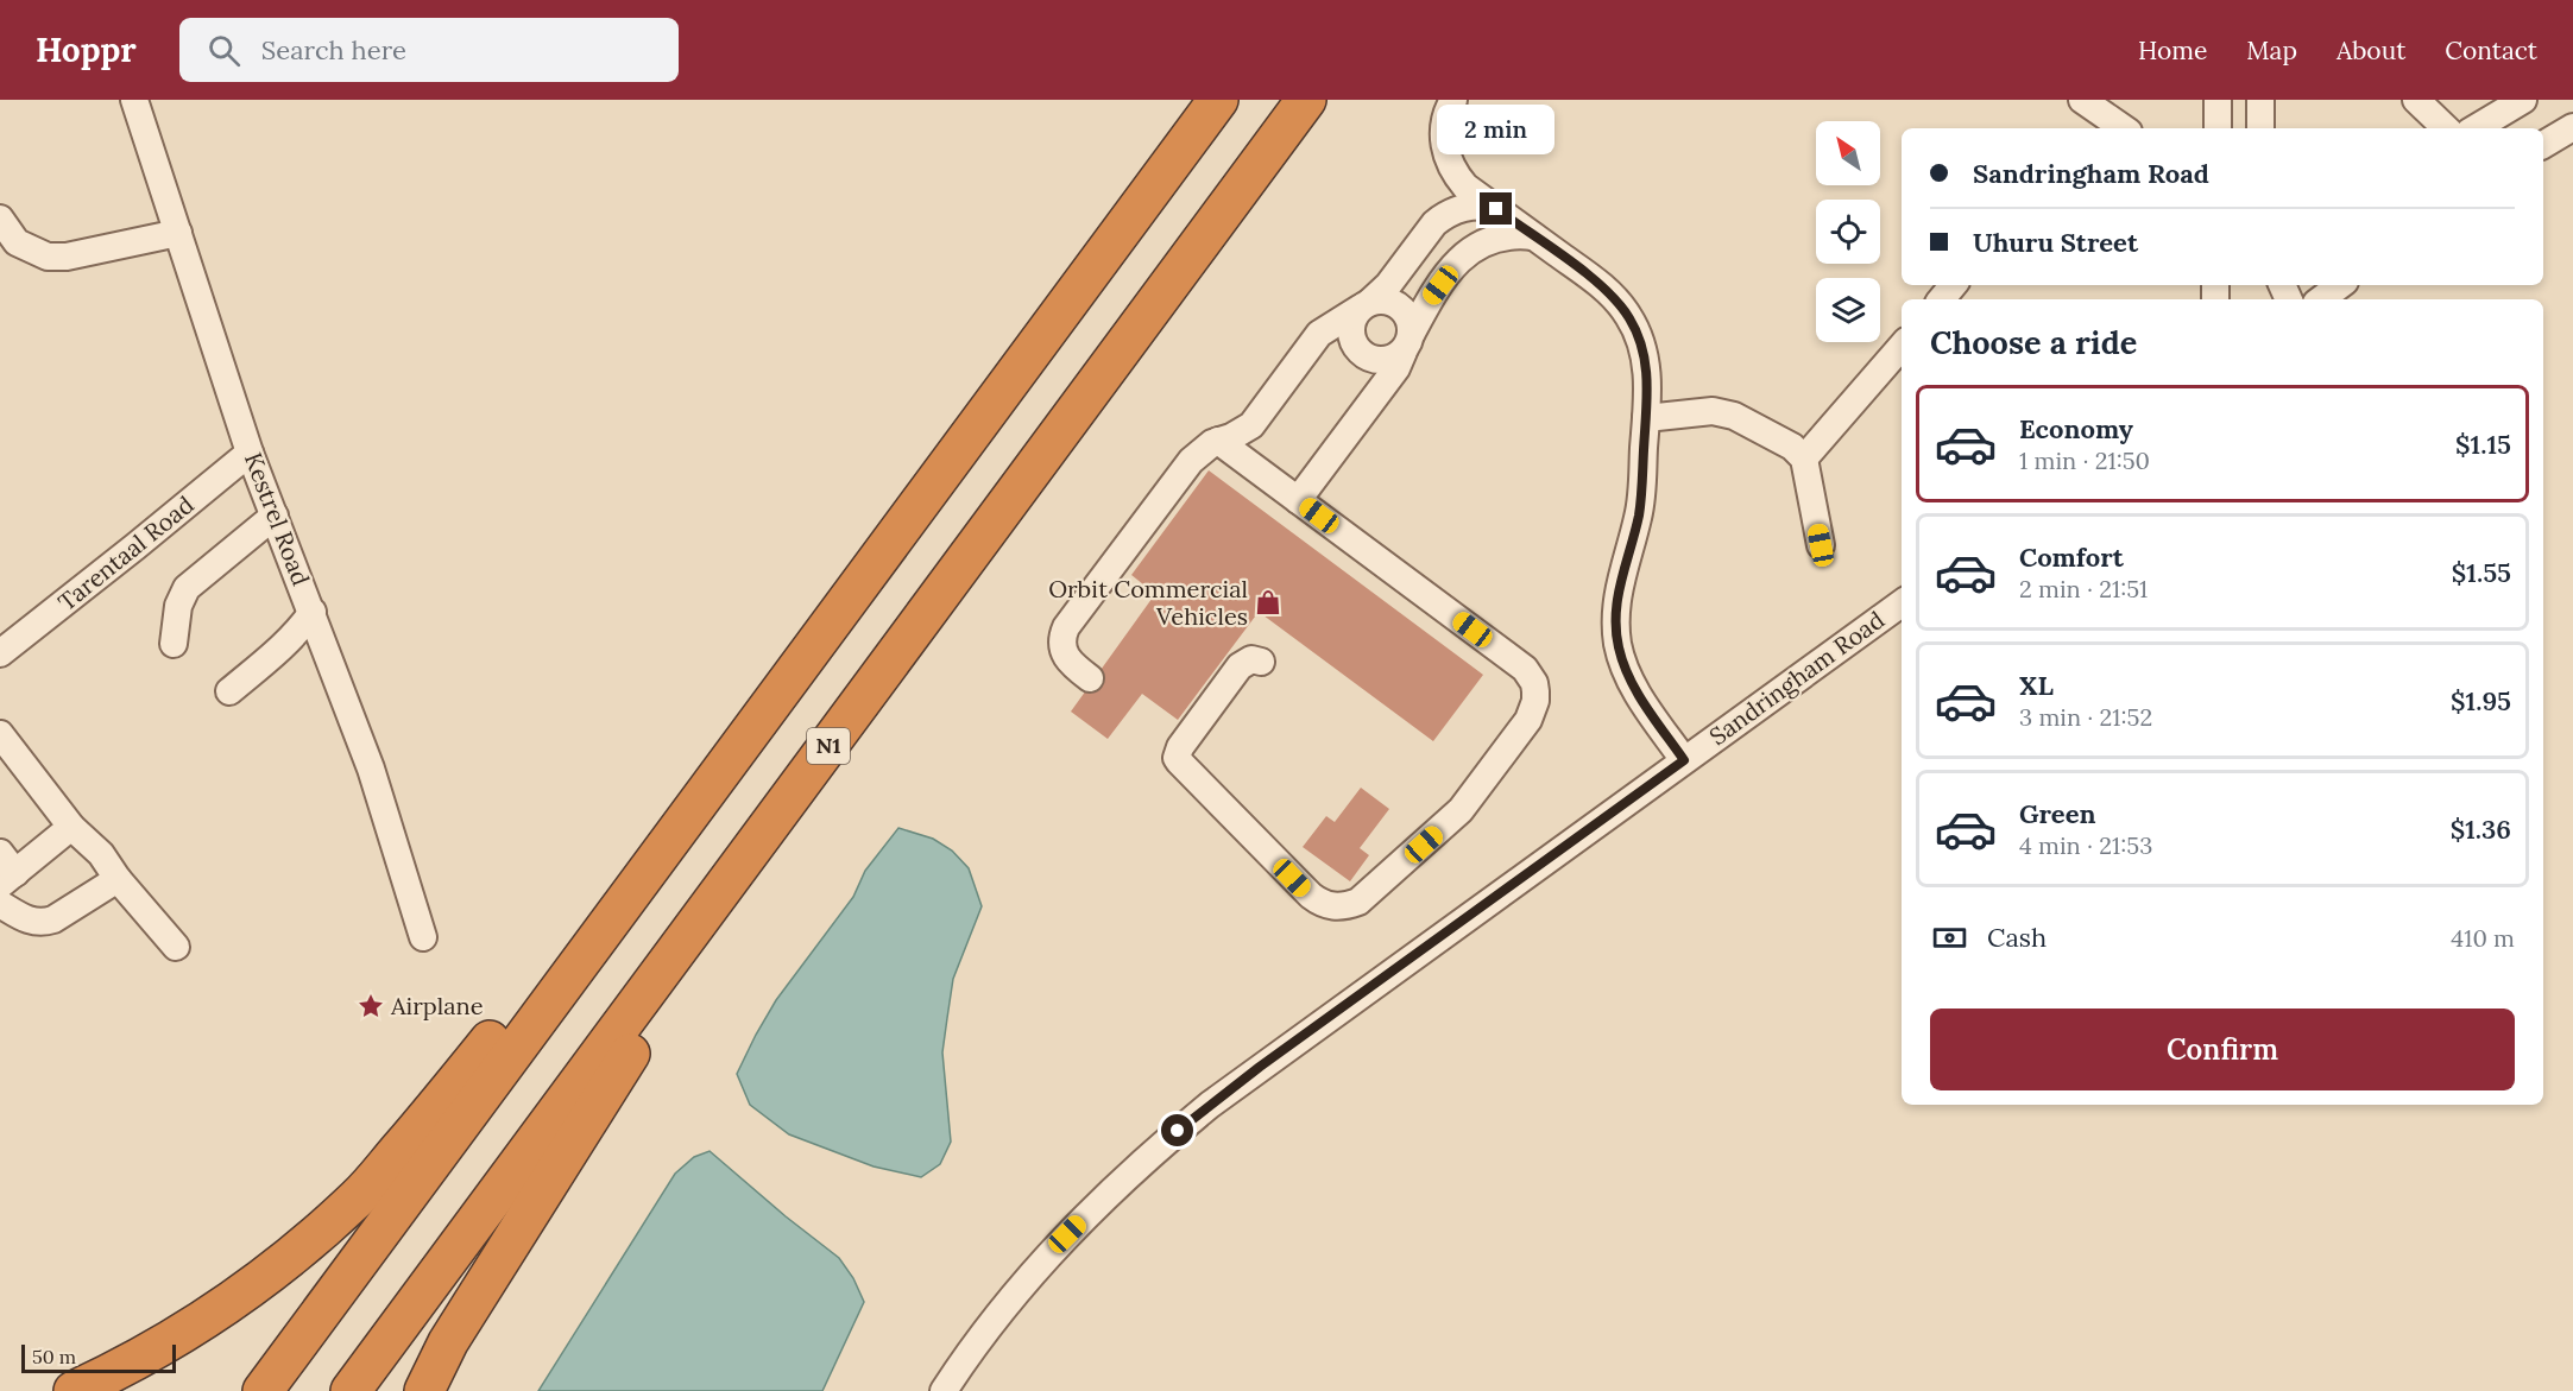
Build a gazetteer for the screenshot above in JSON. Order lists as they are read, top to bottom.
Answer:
{
  "streets": {
    "highway": ["N1"],
    "street": ["Kestrel Road", "Tarentaal Road", "Sandringham Road"]
  },
  "crossings": [
    ["Kestrel Road", "Tarentaal Road"]
  ],
  "places": {
    "shop": ["Orbit Commercial Vehicles"],
    "place": ["Airplane"]
  },
  "scale_bar": "50 m",
  "north": "top left",
  "page": {
    "header": "Hoppr",
    "search": "Search here",
    "nav": [
      "Home",
      "Map",
      "About",
      "Contact"
    ],
    "bubble": "2 min",
    "banner": ["Sandringham Road", "Uhuru Street"],
    "heading": "Choose a ride",
    "list": [
      {
        "name": "Economy",
        "note": "1 min · 21:50",
        "value": "$1.15"
      },
      {
        "name": "Comfort",
        "note": "2 min · 21:51",
        "value": "$1.55"
      },
      {
        "name": "XL",
        "note": "3 min · 21:52",
        "value": "$1.95"
      },
      {
        "name": "Green",
        "note": "4 min · 21:53",
        "value": "$1.36"
      }
    ],
    "pay": ["Cash", "410 m"],
    "buttons": "Confirm",
    "scale": "50 m"
  }
}
